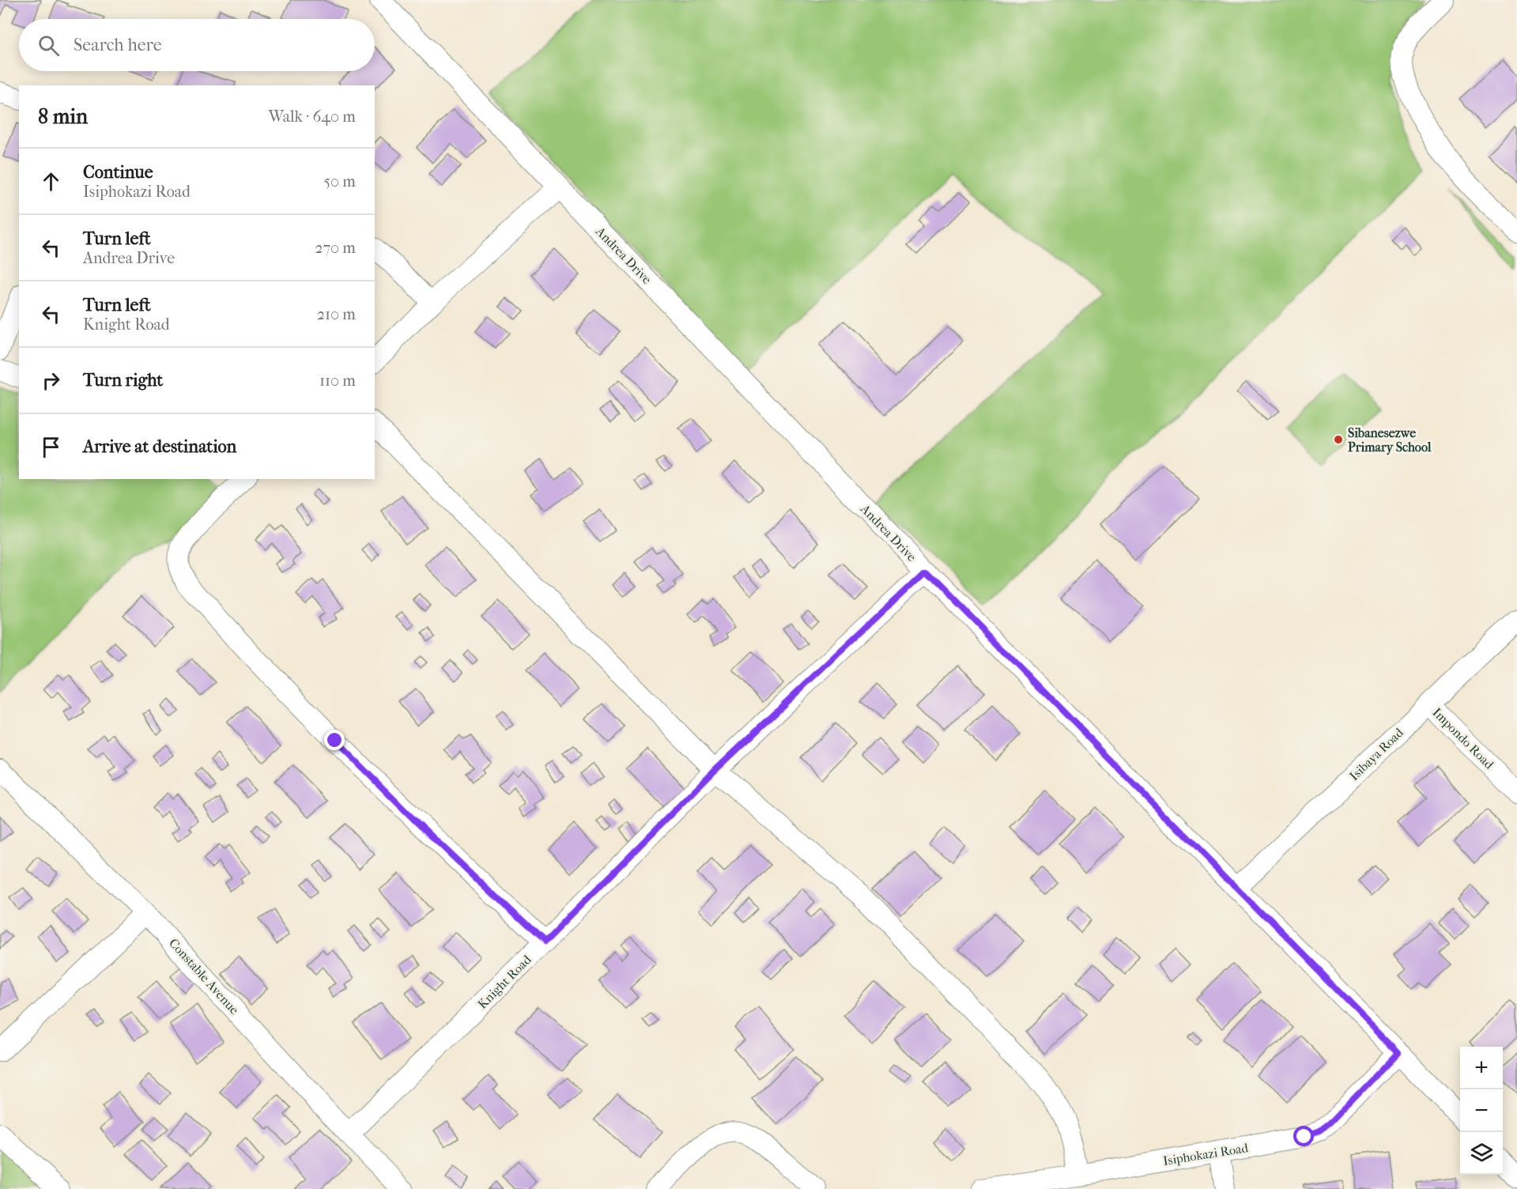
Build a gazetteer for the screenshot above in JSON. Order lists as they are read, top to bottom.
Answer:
{
  "streets": {
    "street": [
      "Andrea Drive",
      "Impondo Road",
      "Isibaya Road",
      "Constable Avenue",
      "Knight Road",
      "Isiphokazi Road"
    ]
  },
  "crossings": [
    ["Andrea Drive", "Isibaya Road"],
    ["Andrea Drive", "Knight Road"],
    ["Andrea Drive", "Isiphokazi Road"],
    ["Impondo Road", "Isibaya Road"],
    ["Constable Avenue", "Knight Road"]
  ],
  "places": ["Sibanesezwe Primary School"],
  "page": {
    "search": "Search here",
    "heading": ["8 min", "Walk · 640 m"],
    "list": [
      ["Continue", "Isiphokazi Road", "50 m"],
      ["Turn left", "Andrea Drive", "270 m"],
      ["Turn left", "Knight Road", "210 m"],
      ["Turn right", "110 m"],
      "Arrive at destination"
    ],
    "map_buttons": ["+", "−"]
  }
}
